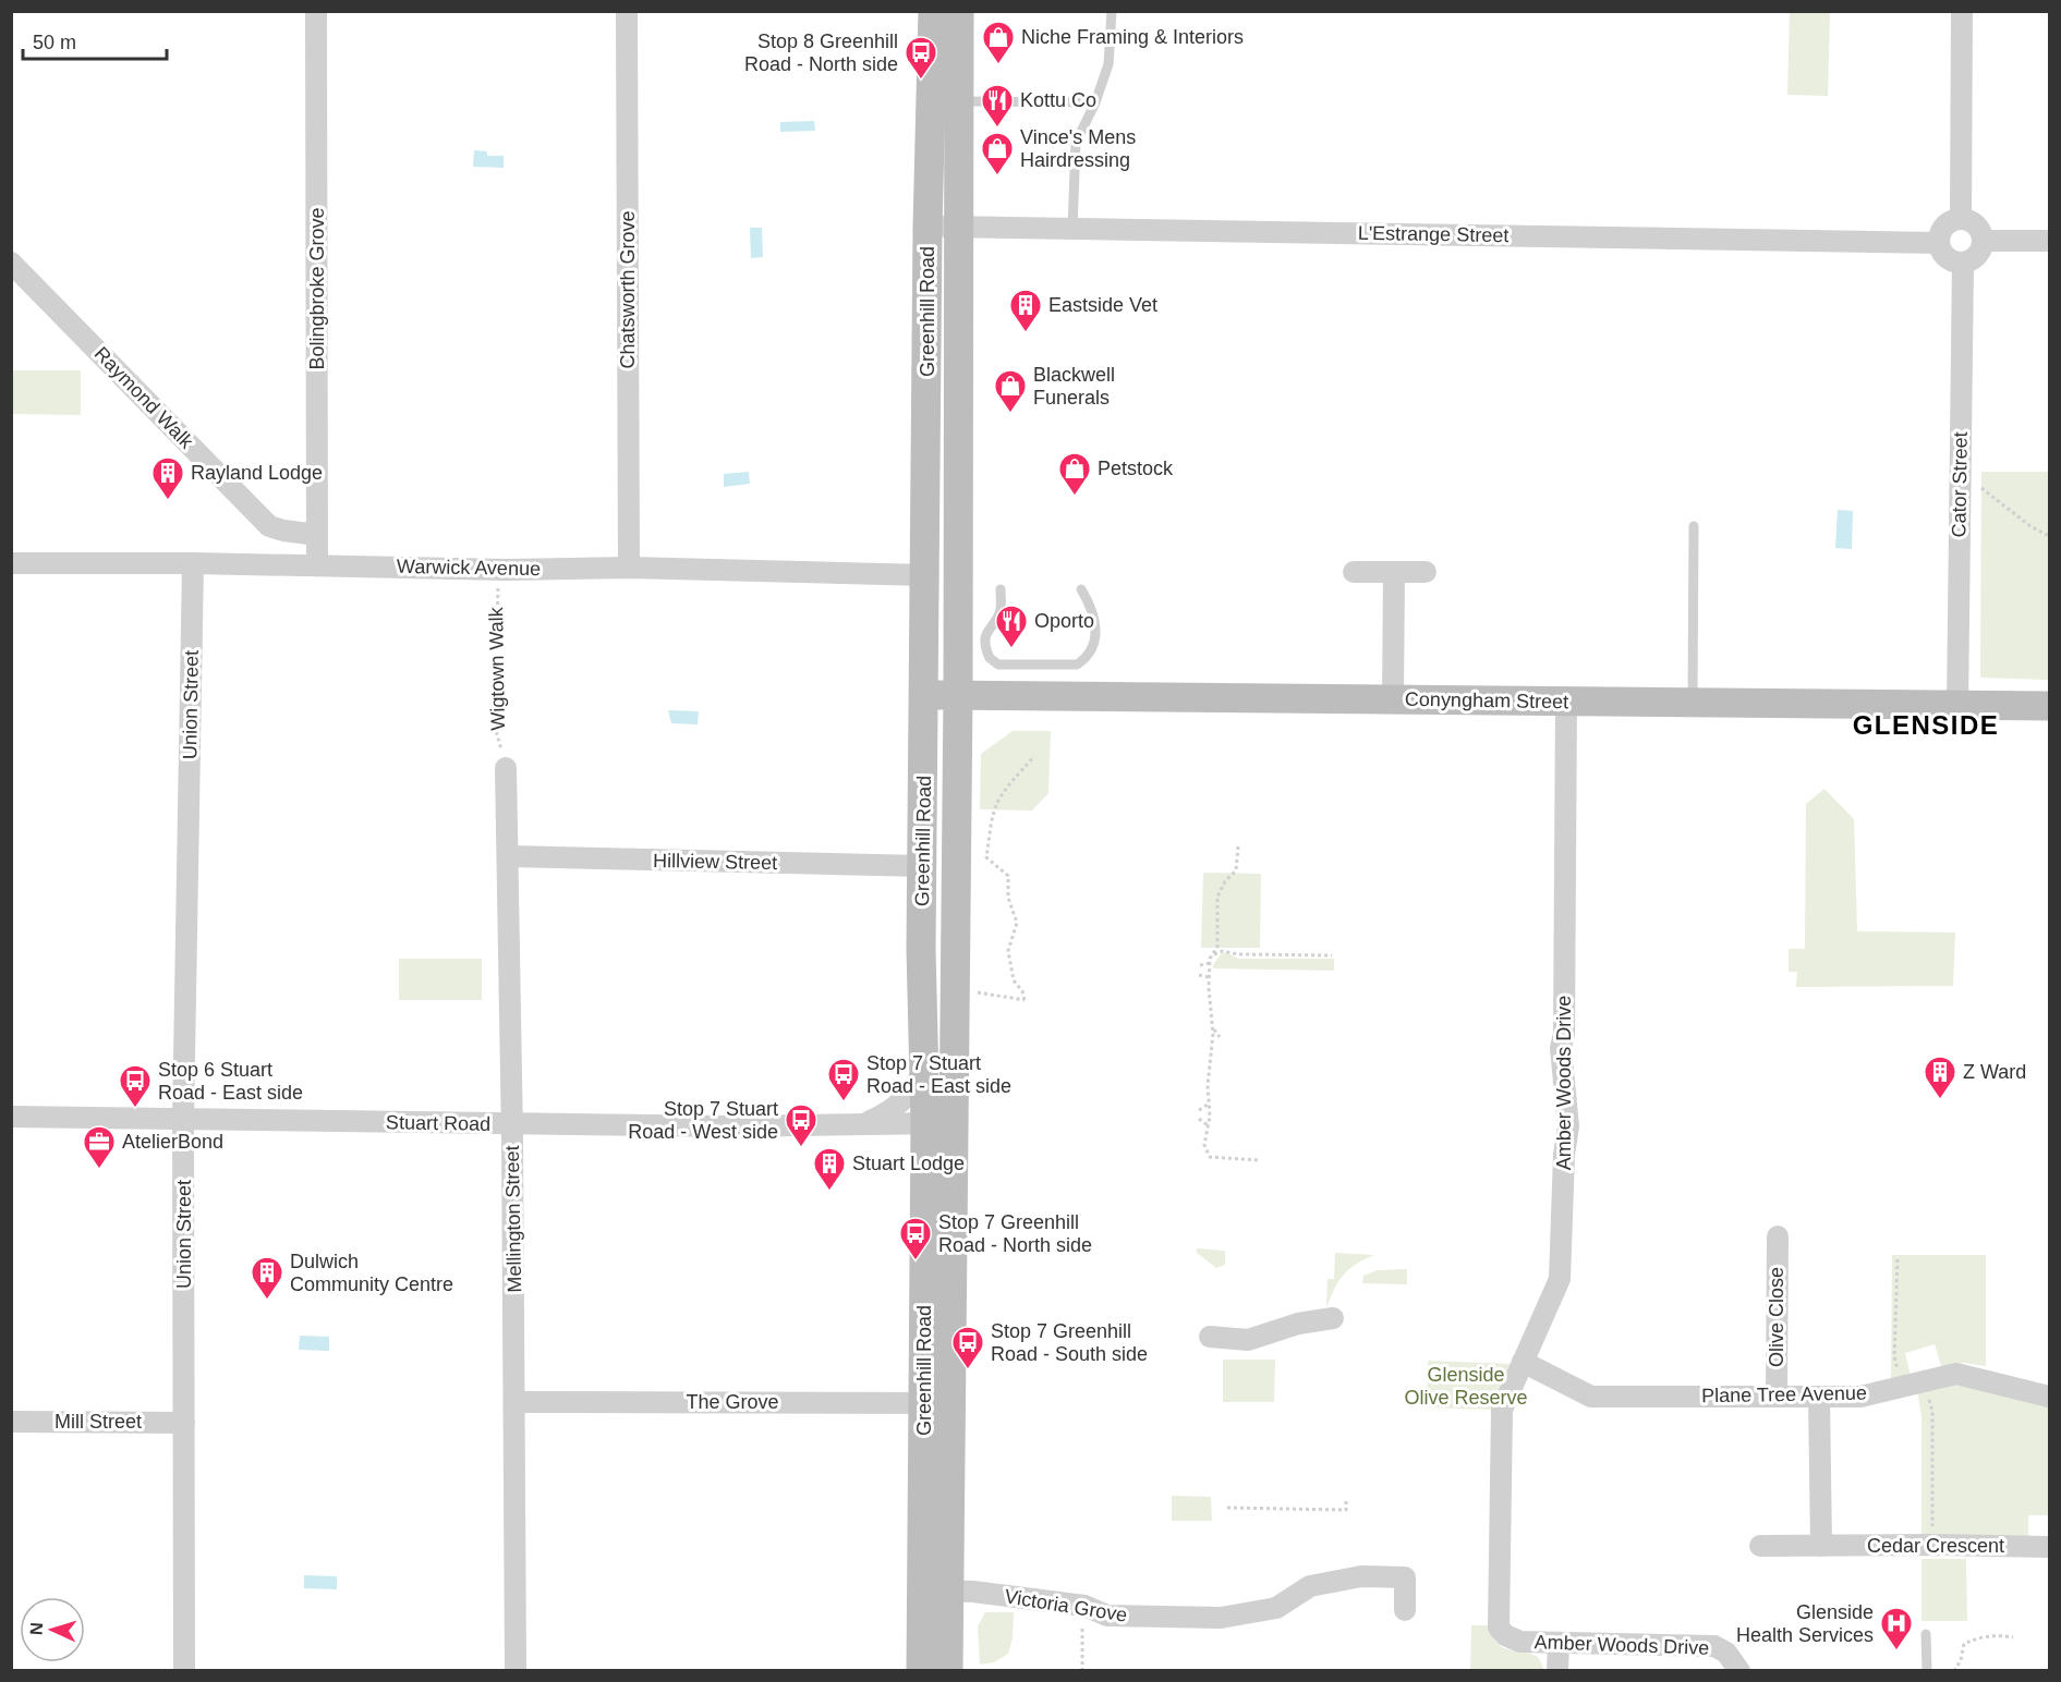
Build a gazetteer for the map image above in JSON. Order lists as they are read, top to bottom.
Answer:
{
  "streets": {
    "main road": ["Greenhill Road", "Conyngham Street"],
    "street": [
      "L'Estrange Street",
      "Bolingbroke Grove",
      "Chatsworth Grove",
      "Raymond Walk",
      "Cator Street",
      "Warwick Avenue",
      "Union Street",
      "Hillview Street",
      "Amber Woods Drive",
      "Stuart Road",
      "Mellington Street",
      "Olive Close",
      "Plane Tree Avenue",
      "The Grove",
      "Mill Street",
      "Cedar Crescent",
      "Victoria Grove"
    ],
    "path": ["Wigtown Walk"]
  },
  "crossings": [
    ["L'Estrange Street", "Greenhill Road"],
    ["L'Estrange Street", "Cator Street"],
    ["Bolingbroke Grove", "Raymond Walk"],
    ["Bolingbroke Grove", "Warwick Avenue"],
    ["Chatsworth Grove", "Warwick Avenue"],
    ["Greenhill Road", "Warwick Avenue"],
    ["Greenhill Road", "Conyngham Street"],
    ["Greenhill Road", "Hillview Street"],
    ["Greenhill Road", "Stuart Road"],
    ["Greenhill Road", "The Grove"],
    ["Greenhill Road", "Victoria Grove"],
    ["Cator Street", "Conyngham Street"],
    ["Warwick Avenue", "Wigtown Walk"],
    ["Warwick Avenue", "Union Street"],
    ["Wigtown Walk", "Mellington Street"],
    ["Conyngham Street", "Amber Woods Drive"],
    ["Union Street", "Stuart Road"],
    ["Union Street", "Mill Street"],
    ["Hillview Street", "Mellington Street"],
    ["Amber Woods Drive", "Plane Tree Avenue"],
    ["Stuart Road", "Mellington Street"],
    ["Mellington Street", "The Grove"],
    ["Olive Close", "Plane Tree Avenue"]
  ],
  "districts": ["GLENSIDE"],
  "parks": ["Glenside Olive Reserve"],
  "places": {
    "shop": [
      "Niche Framing & Interiors",
      "Vince's Mens Hairdressing",
      "Blackwell Funerals",
      "Petstock"
    ],
    "bus stop": [
      "Stop 8 Greenhill Road - North side",
      "Stop 7 Stuart Road - East side",
      "Stop 6 Stuart Road - East side",
      "Stop 7 Stuart Road - West side",
      "Stop 7 Greenhill Road - North side",
      "Stop 7 Greenhill Road - South side"
    ],
    "restaurant": ["Kottu Co", "Oporto"],
    "building": [
      "Eastside Vet",
      "Rayland Lodge",
      "Z Ward",
      "Stuart Lodge",
      "Dulwich Community Centre"
    ],
    "office": ["AtelierBond"],
    "hospital": ["Glenside Health Services"]
  },
  "scale_bar": "50 m",
  "north": "left"
}
